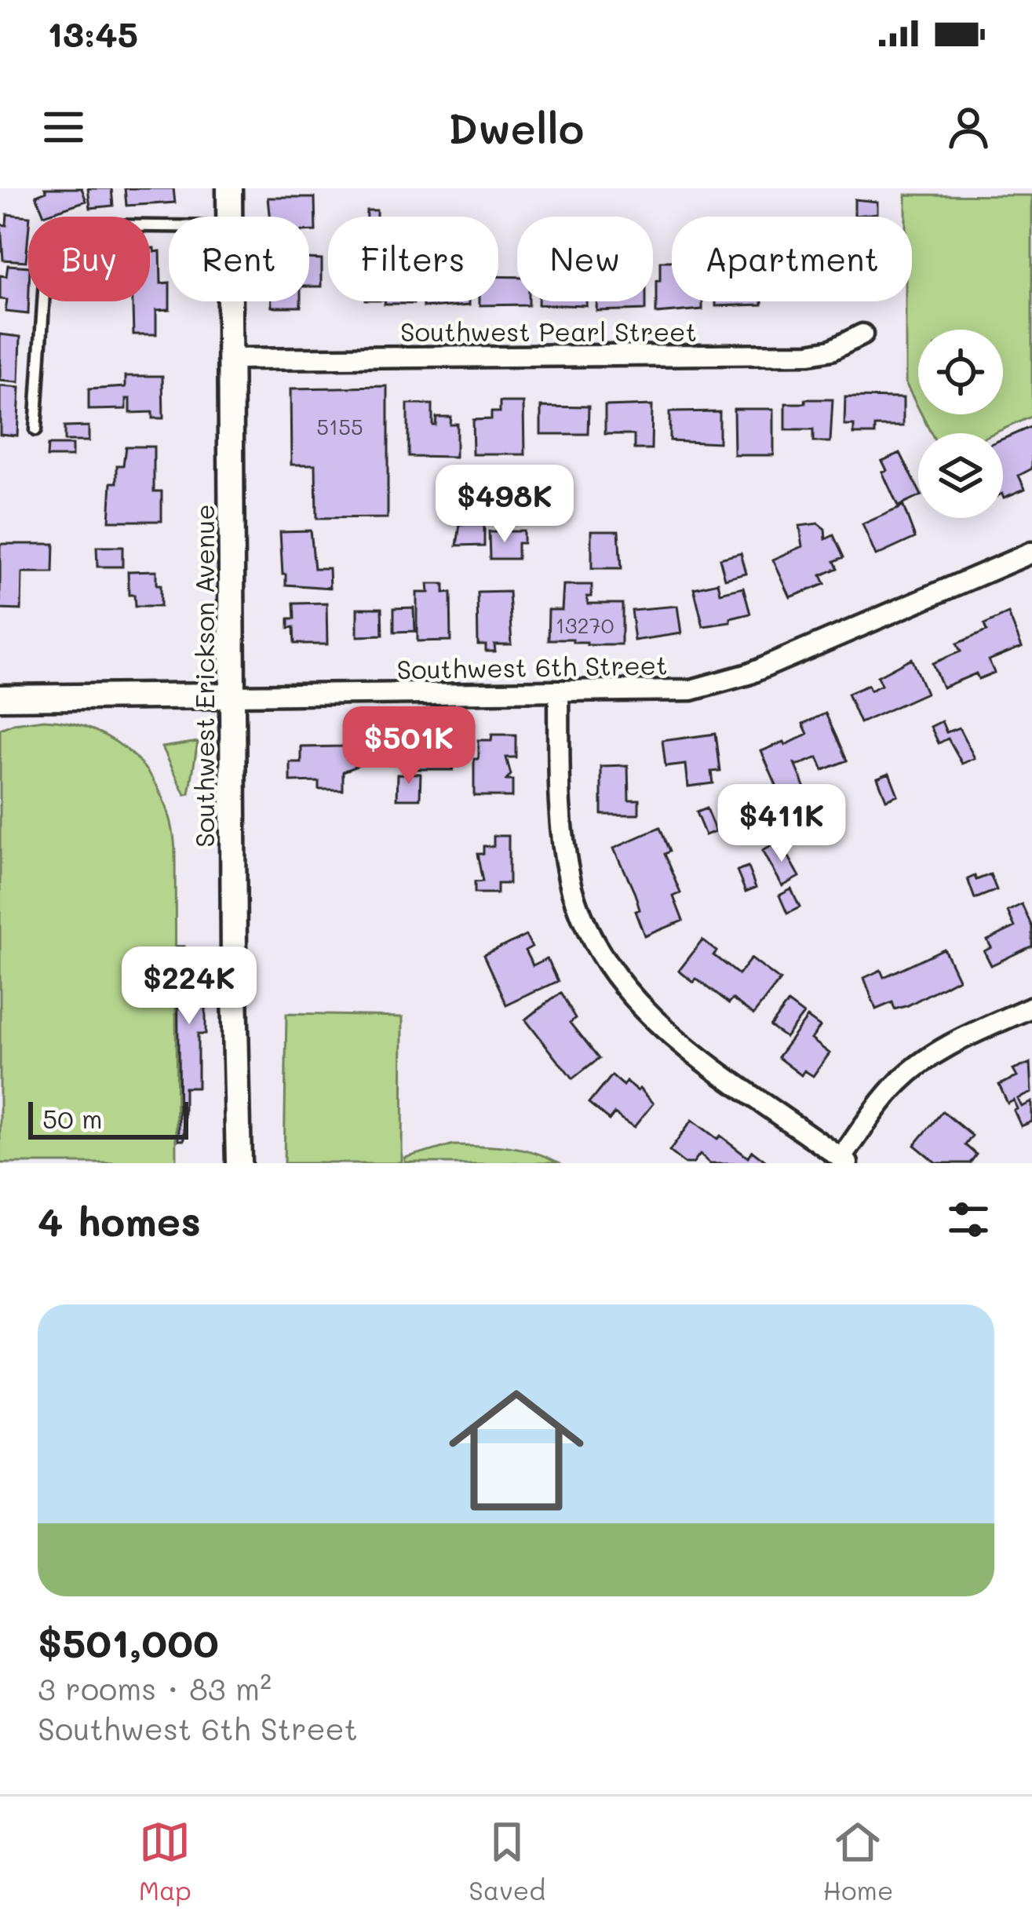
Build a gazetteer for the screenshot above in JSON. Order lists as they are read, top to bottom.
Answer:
{
  "streets": {
    "street": ["Southwest Pearl Street", "Southwest 6th Street", "Southwest Erickson Avenue"]
  },
  "crossings": [
    ["Southwest Pearl Street", "Southwest Erickson Avenue"],
    ["Southwest 6th Street", "Southwest Erickson Avenue"]
  ],
  "house_numbers": ["5155", "13270"],
  "scale_bar": "50 m",
  "page": {
    "status": "13:45",
    "header": "Dwello",
    "chip": [
      "Buy",
      "Rent",
      "Filters",
      "New",
      "Apartment"
    ],
    "price": [
      "$498K",
      "$501K",
      "$411K",
      "$224K"
    ],
    "scale": "50 m",
    "heading": "4 homes",
    "list": [
      {
        "name": "$501,000",
        "note": "3 rooms · 83 m² · Southwest 6th Street"
      }
    ],
    "tabs": ["Map", "Saved", "Home"]
  }
}
